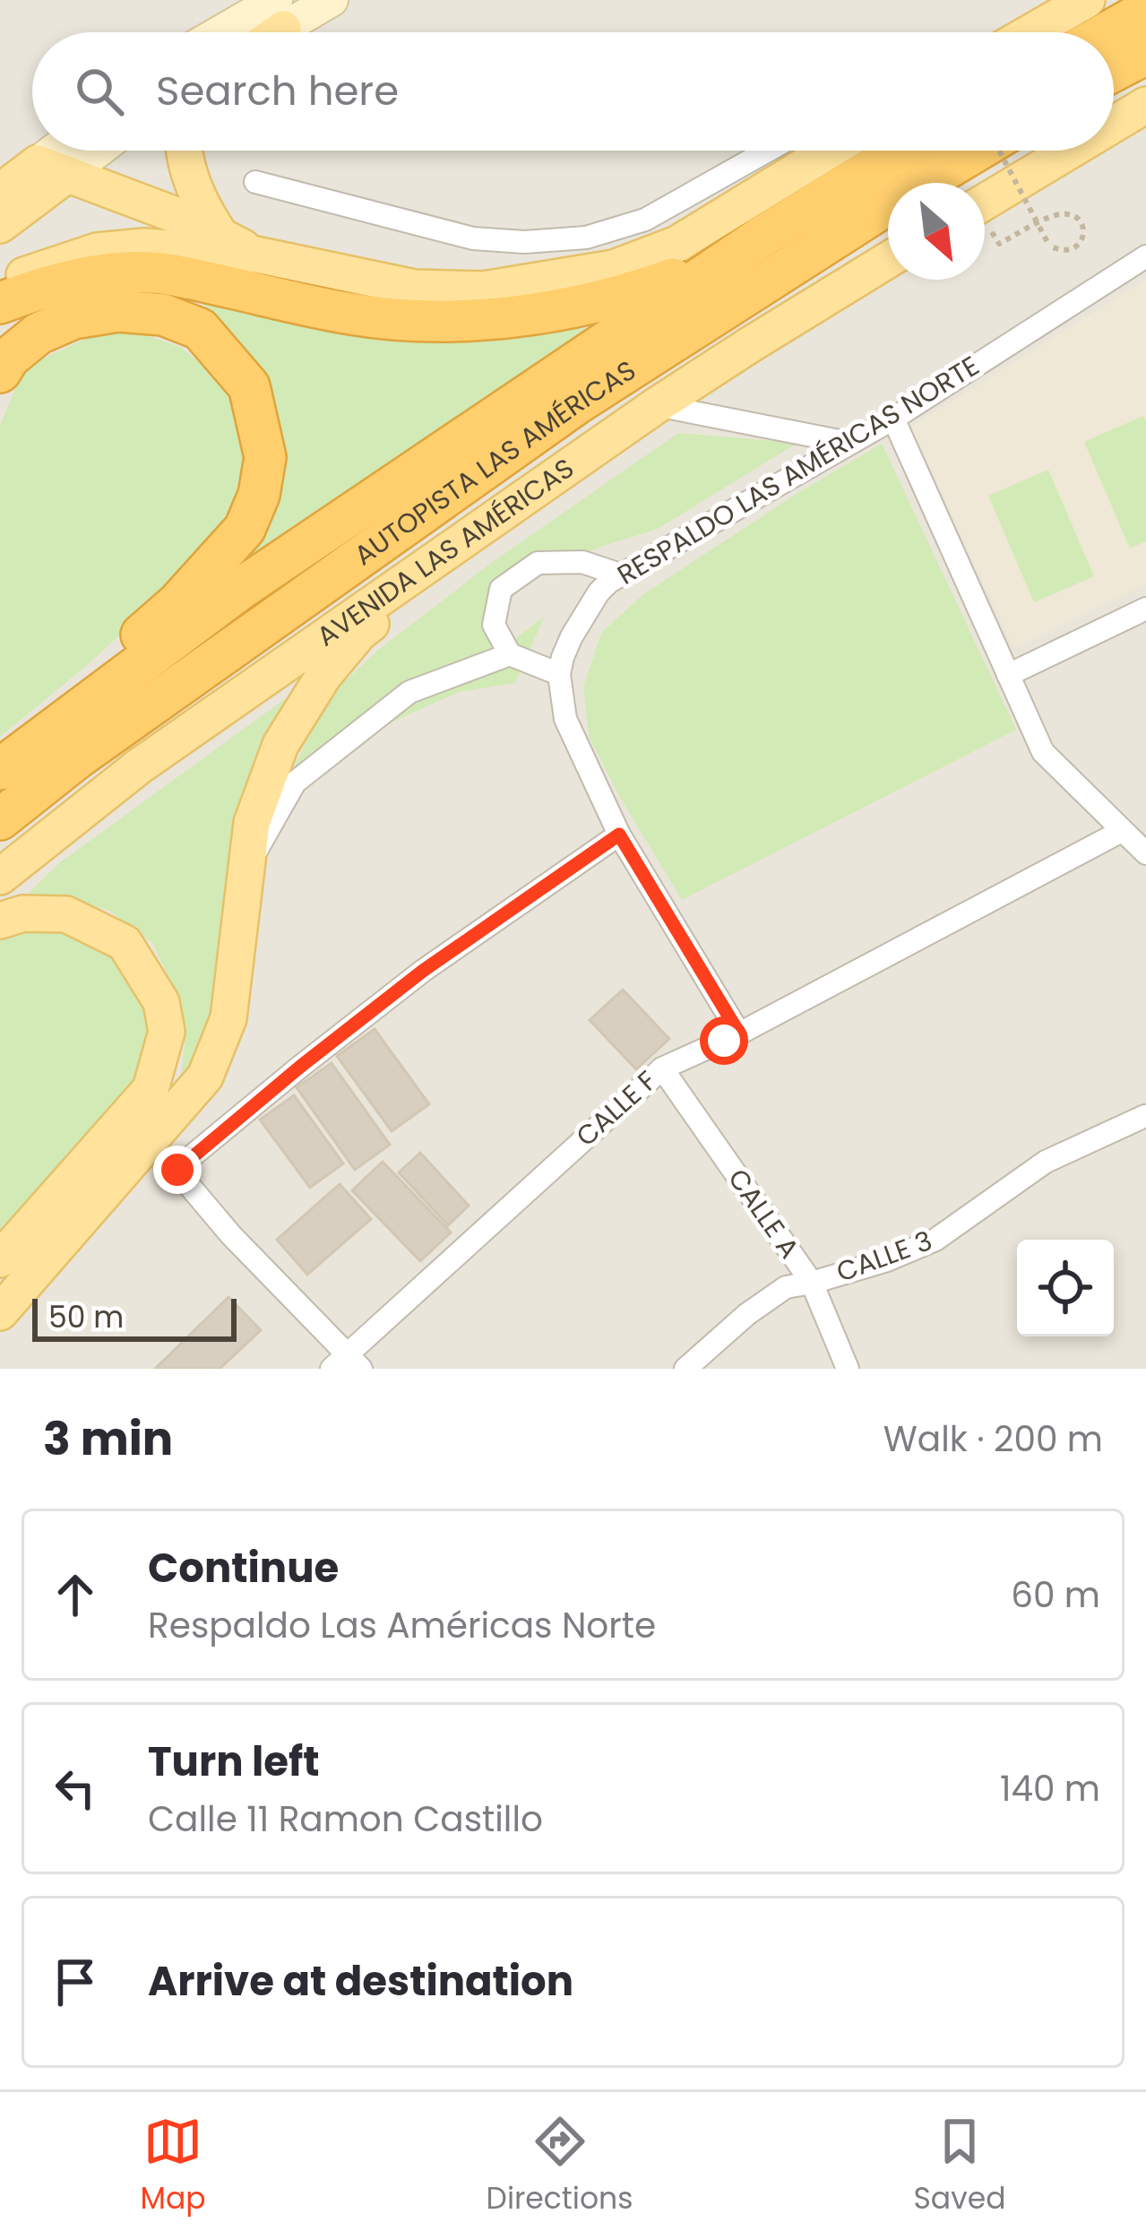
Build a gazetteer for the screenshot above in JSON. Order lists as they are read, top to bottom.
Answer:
{
  "streets": {
    "highway": ["AUTOPISTA LAS AMÉRICAS"],
    "main road": ["AVENIDA LAS AMÉRICAS"],
    "street": [
      "RESPALDO LAS AMÉRICAS NORTE",
      "CALLE F",
      "CALLE A",
      "CALLE 3"
    ]
  },
  "crossings": [
    ["CALLE F", "CALLE A"],
    ["CALLE A", "CALLE 3"]
  ],
  "scale_bar": "50 m",
  "north": "bottom right",
  "page": {
    "search": "Search here",
    "scale": "50 m",
    "heading": ["3 min", "Walk · 200 m"],
    "list": [
      ["Continue", "Respaldo Las Américas Norte", "60 m"],
      ["Turn left", "Calle 11 Ramon Castillo", "140 m"],
      "Arrive at destination"
    ],
    "nav": ["Map", "Directions", "Saved"]
  }
}
